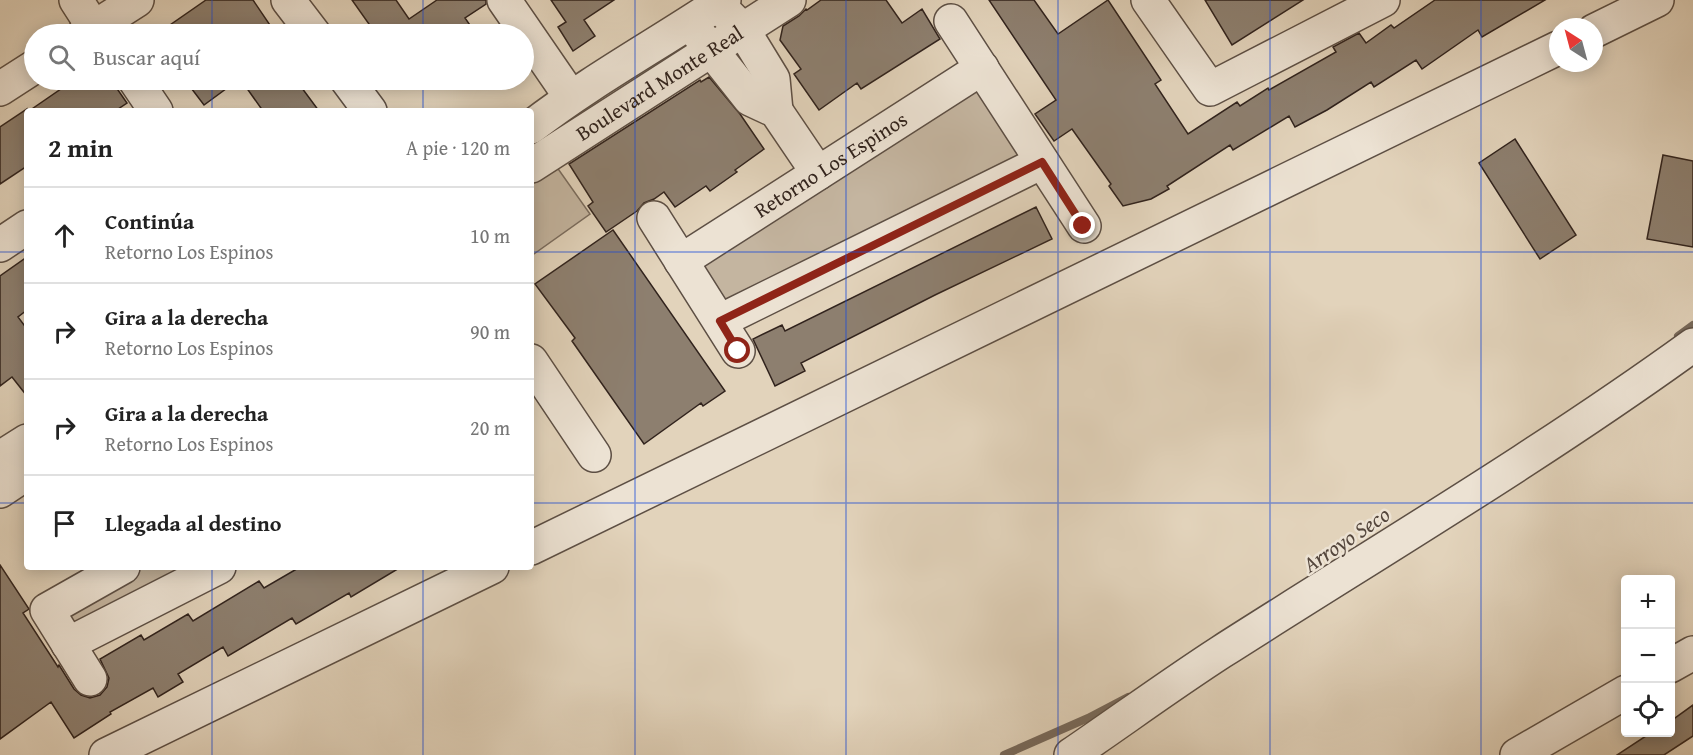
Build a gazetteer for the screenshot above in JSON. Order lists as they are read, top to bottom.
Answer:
{
  "streets": {
    "street": ["Boulevard Monte Real", "Retorno Los Espinos"]
  },
  "water": ["Arroyo Seco"],
  "north": "top left",
  "page": {
    "search": "Buscar aquí",
    "heading": ["2 min", "A pie · 120 m"],
    "list": [
      ["Continúa", "Retorno Los Espinos", "10 m"],
      ["Gira a la derecha", "Retorno Los Espinos", "90 m"],
      ["Gira a la derecha", "Retorno Los Espinos", "20 m"],
      "Llegada al destino"
    ],
    "map_buttons": ["+", "−"]
  }
}
